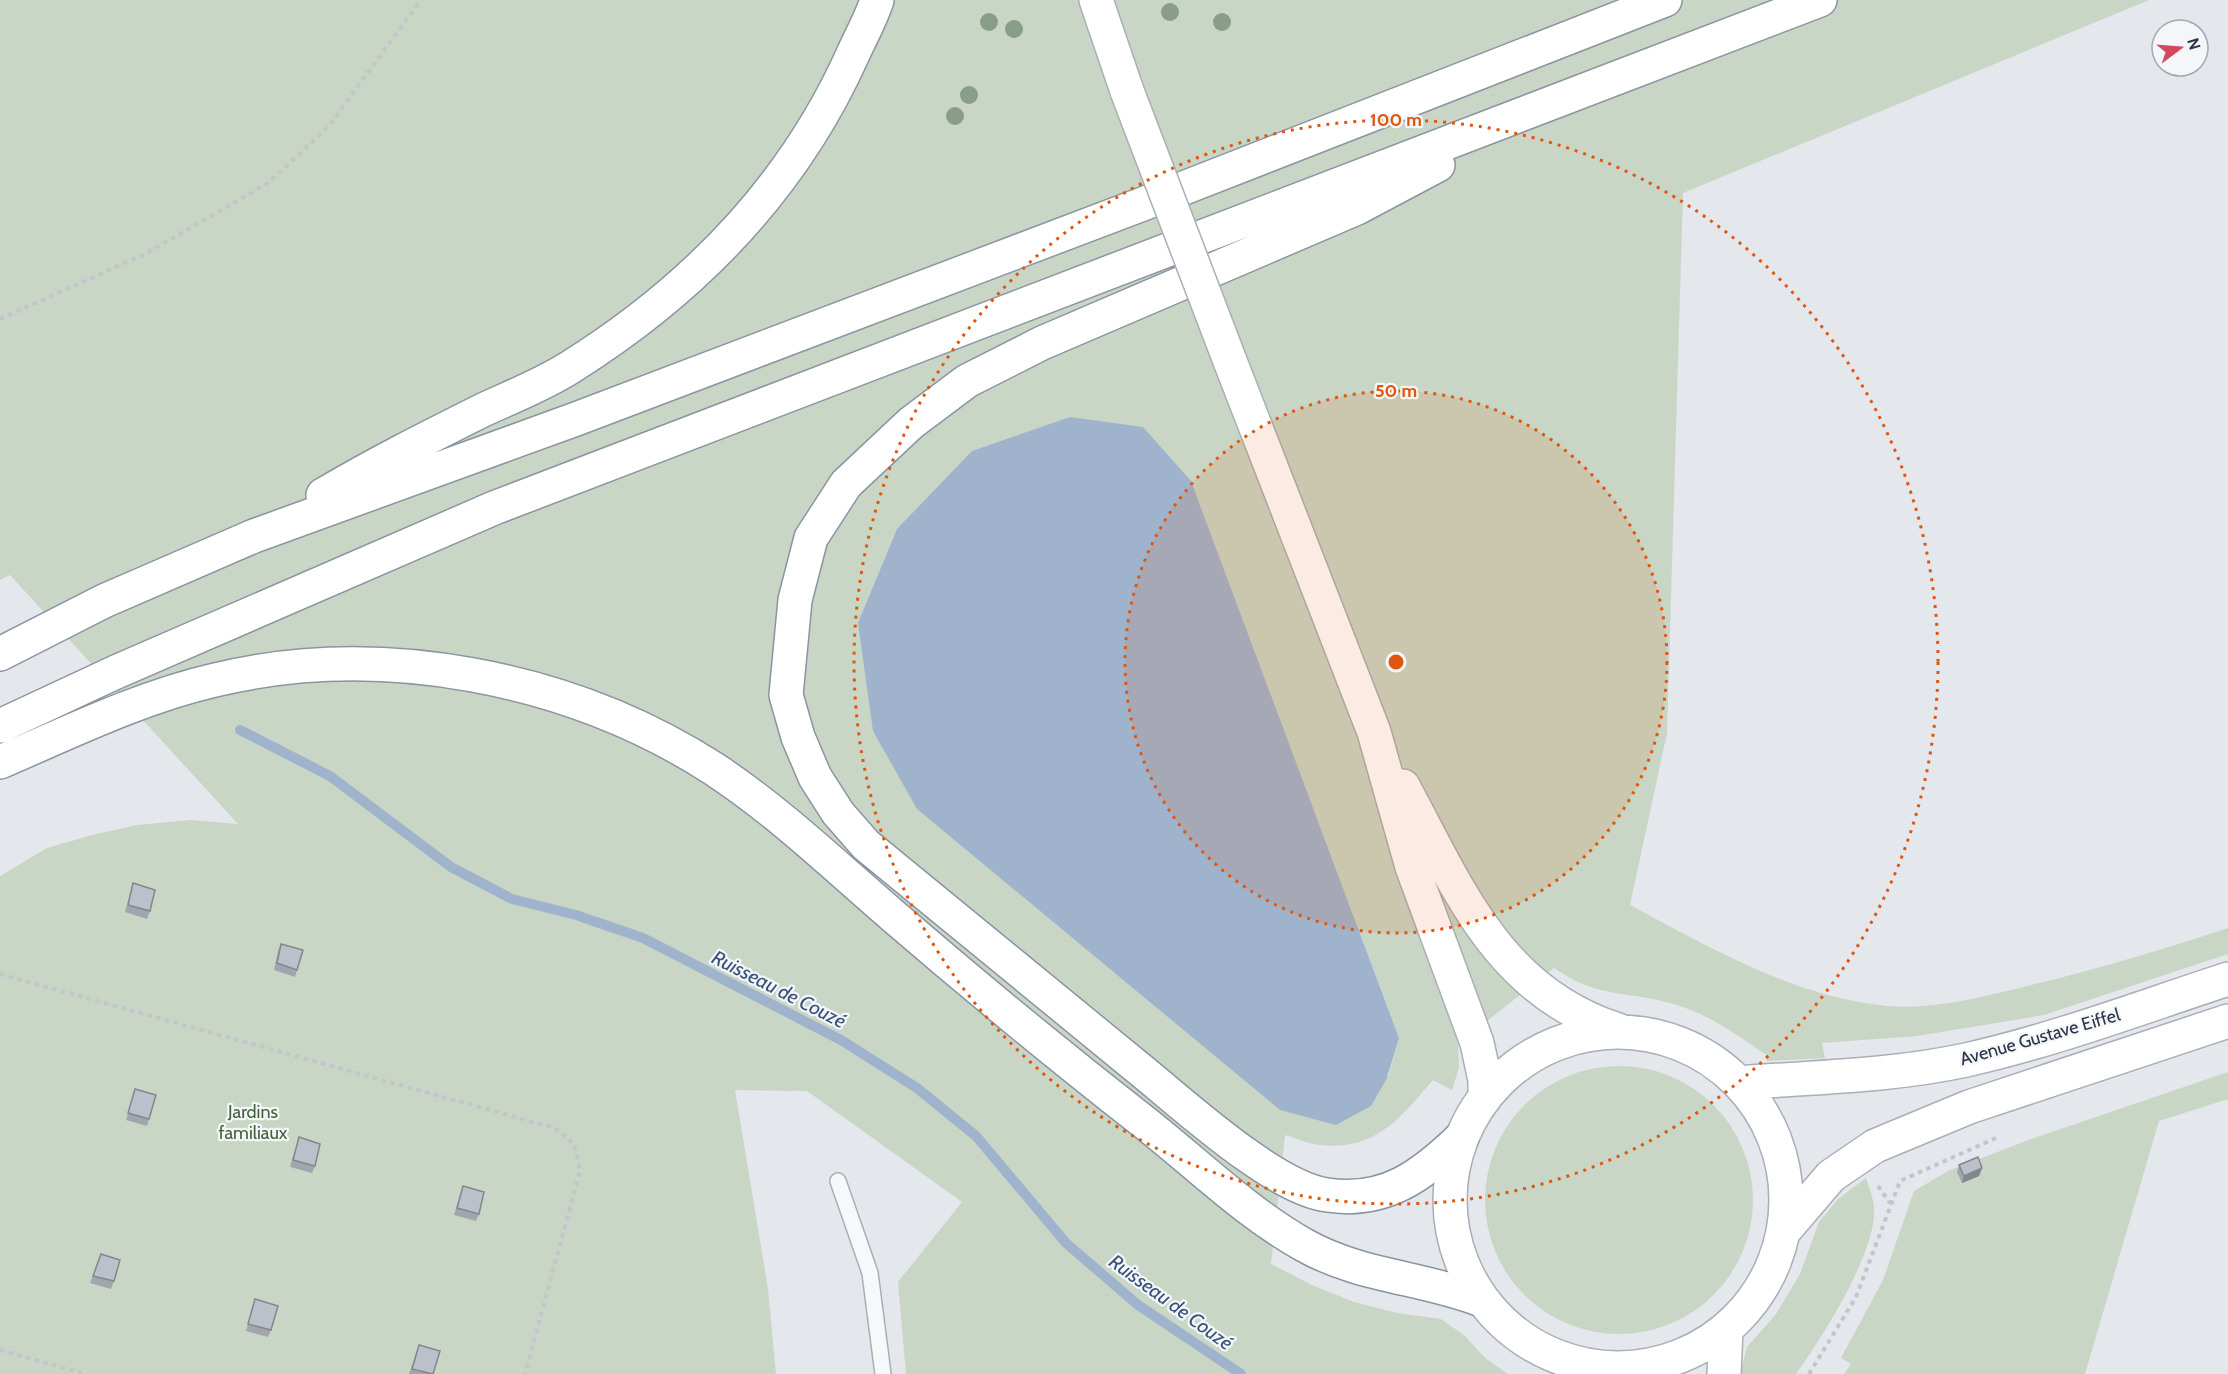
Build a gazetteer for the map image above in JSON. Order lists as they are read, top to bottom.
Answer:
{
  "streets": {
    "main road": ["Avenue Gustave Eiffel"]
  },
  "water": ["Ruisseau de Couzé"],
  "parks": ["Jardins familiaux"],
  "north": "right",
  "rings": ["100 m", "50 m"]
}
